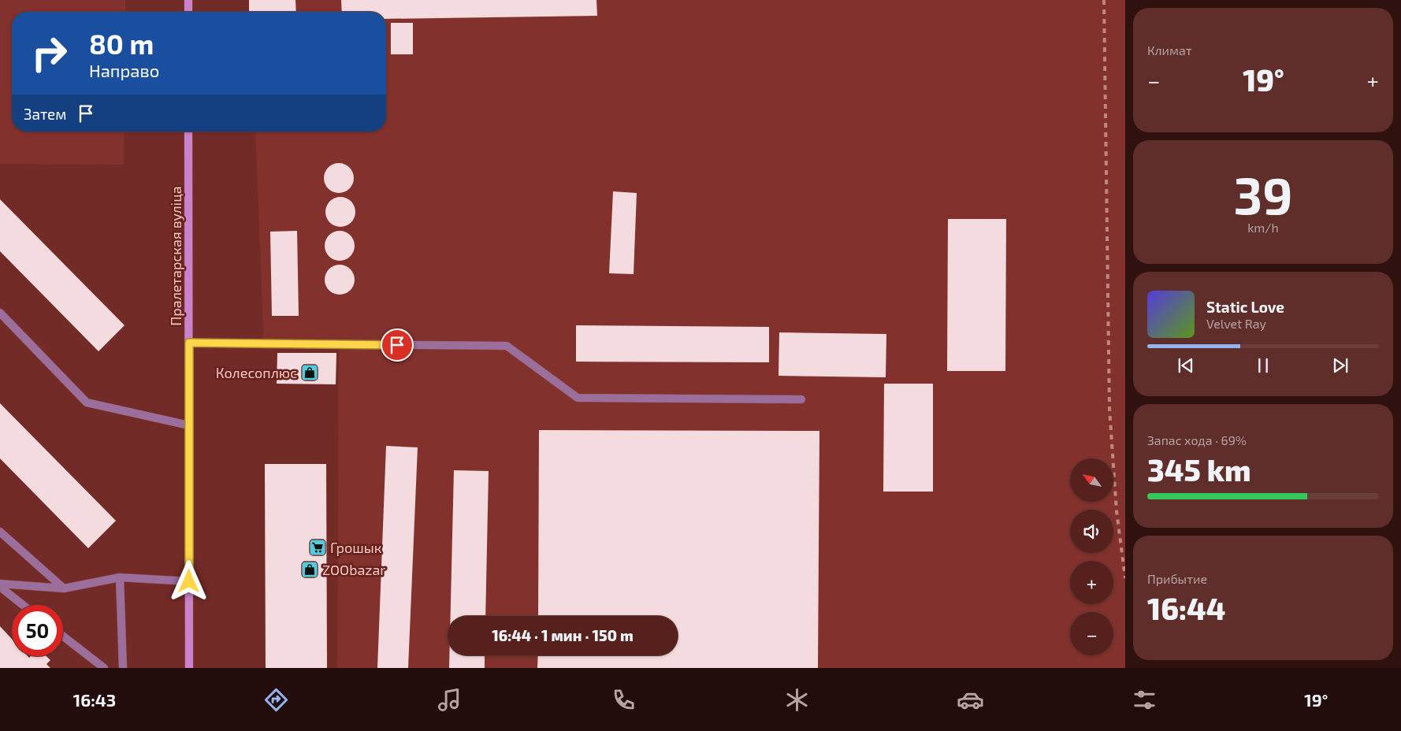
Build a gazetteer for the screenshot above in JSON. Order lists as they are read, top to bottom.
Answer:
{
  "streets": {
    "main road": ["Пралетарская вуліца"]
  },
  "places": {
    "shop": ["Колесоплюс", "ZOObazar"],
    "supermarket": ["Грошык"]
  },
  "north": "top left",
  "page": {
    "tile": [
      "Климат",
      ["39", "km/h"],
      ["Запас хода · 69%", "345 km"],
      ["Прибытие", "16:44"]
    ],
    "turn": ["80 m", "Направо"],
    "heat": ["−", "19°", "+"],
    "then": "Затем",
    "song": ["Static Love", "Velvet Ray"],
    "map_buttons": ["+", "−"],
    "limit": "50",
    "trip": "16:44 · 1 мин · 150 m",
    "tabs": ["16:43", "19°"]
  }
}
